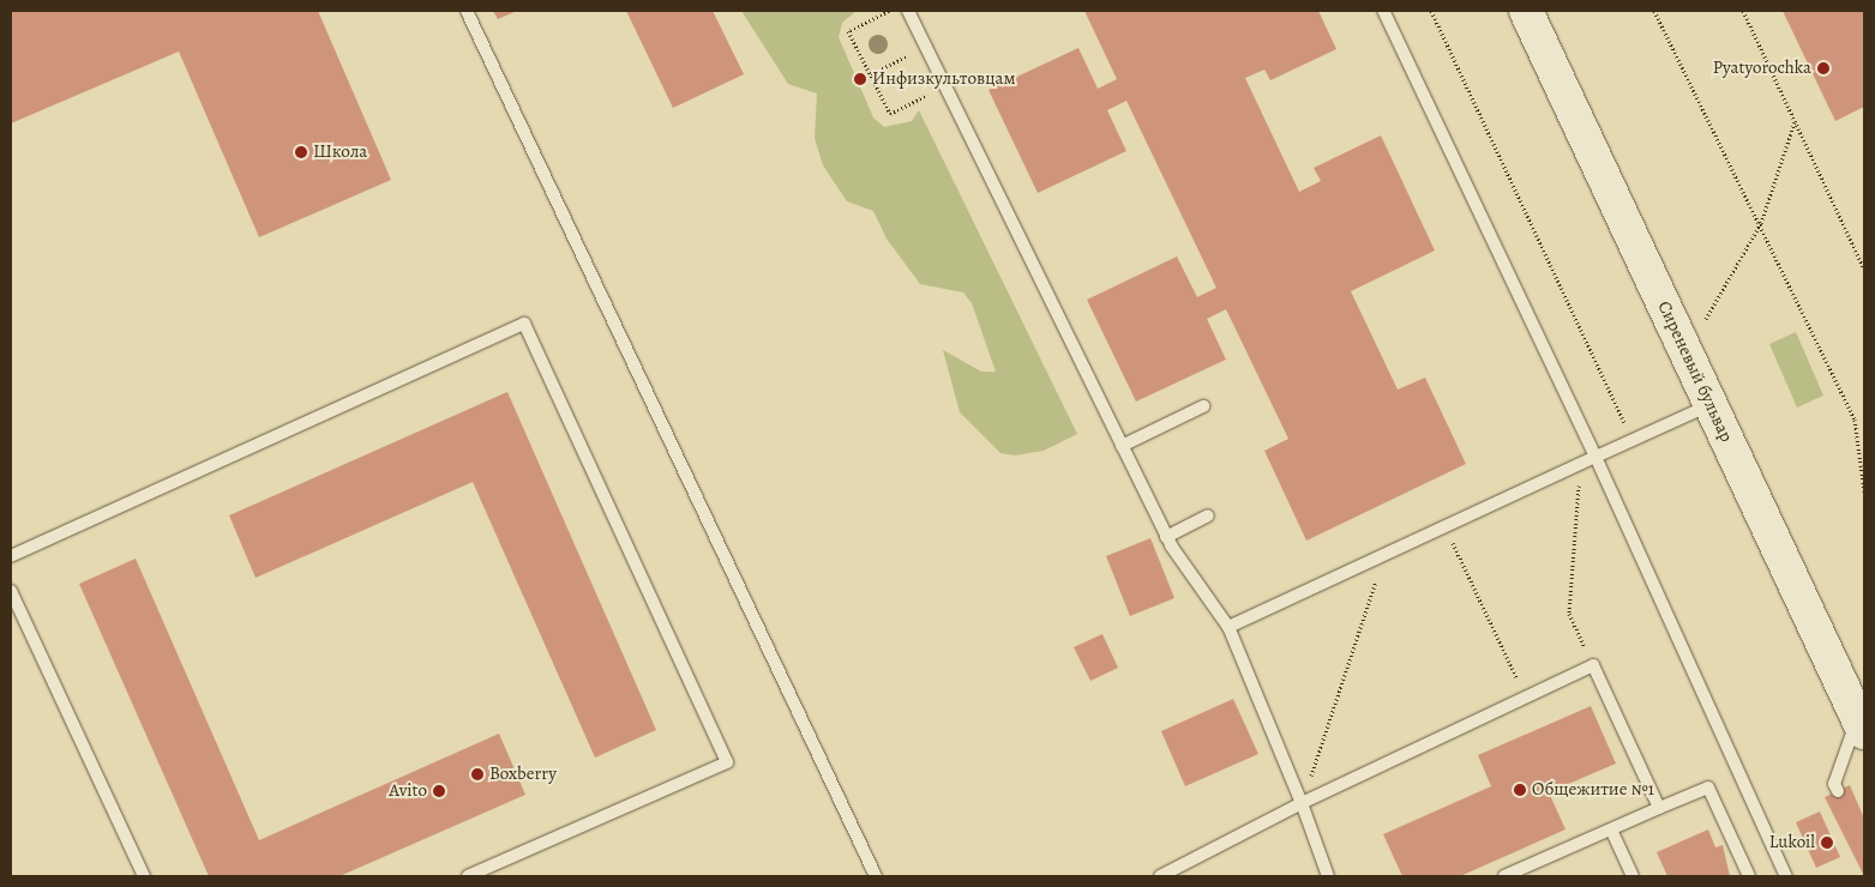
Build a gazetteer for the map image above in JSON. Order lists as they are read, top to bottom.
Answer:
{
  "streets": {
    "main road": ["Сиреневый бульвар"]
  },
  "places": [
    "Pyatyorochka",
    "Инфизкультовцам",
    "Школа",
    "Boxberry",
    "Общежитие №1",
    "Avito",
    "Lukoil"
  ]
}
